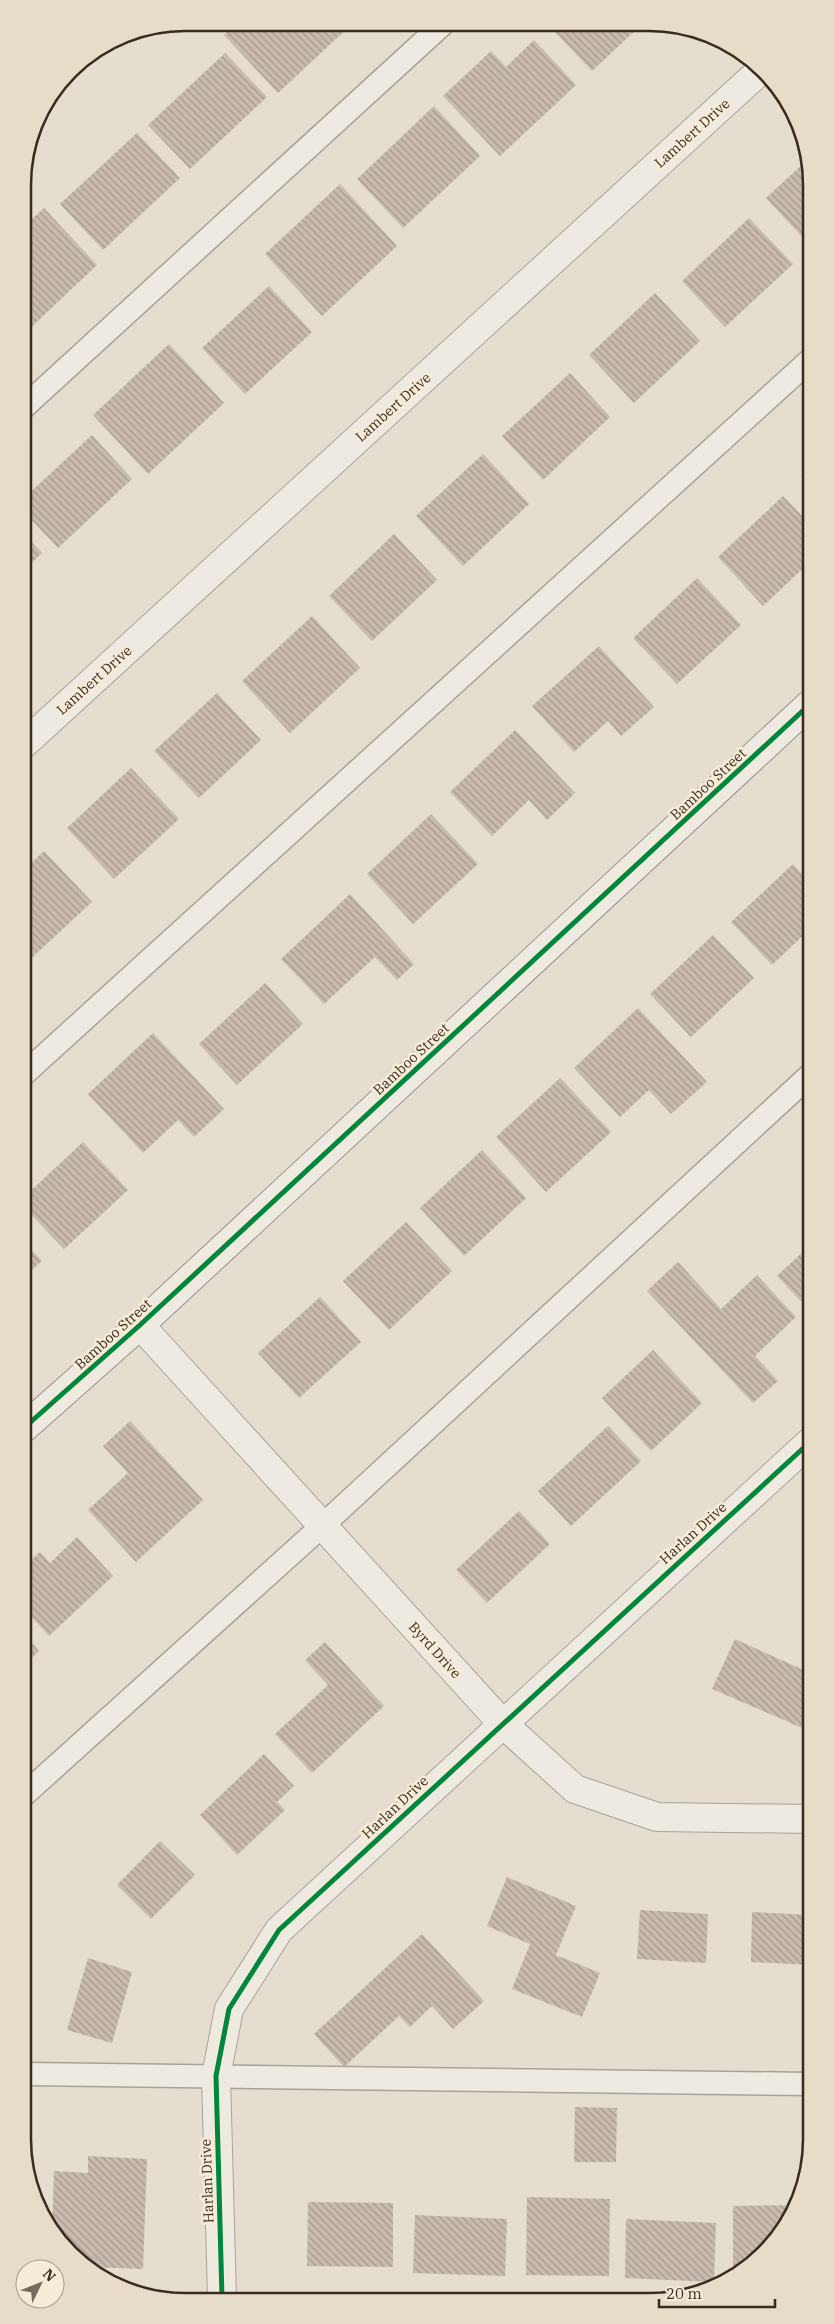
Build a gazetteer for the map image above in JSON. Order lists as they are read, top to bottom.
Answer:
{
  "streets": {
    "street": [
      "Lambert Drive",
      "Bamboo Street",
      "Harlan Drive",
      "Byrd Drive"
    ]
  },
  "crossings": [
    ["Bamboo Street", "Byrd Drive"],
    ["Harlan Drive", "Byrd Drive"]
  ],
  "scale_bar": "20 m",
  "north": "top right"
}
